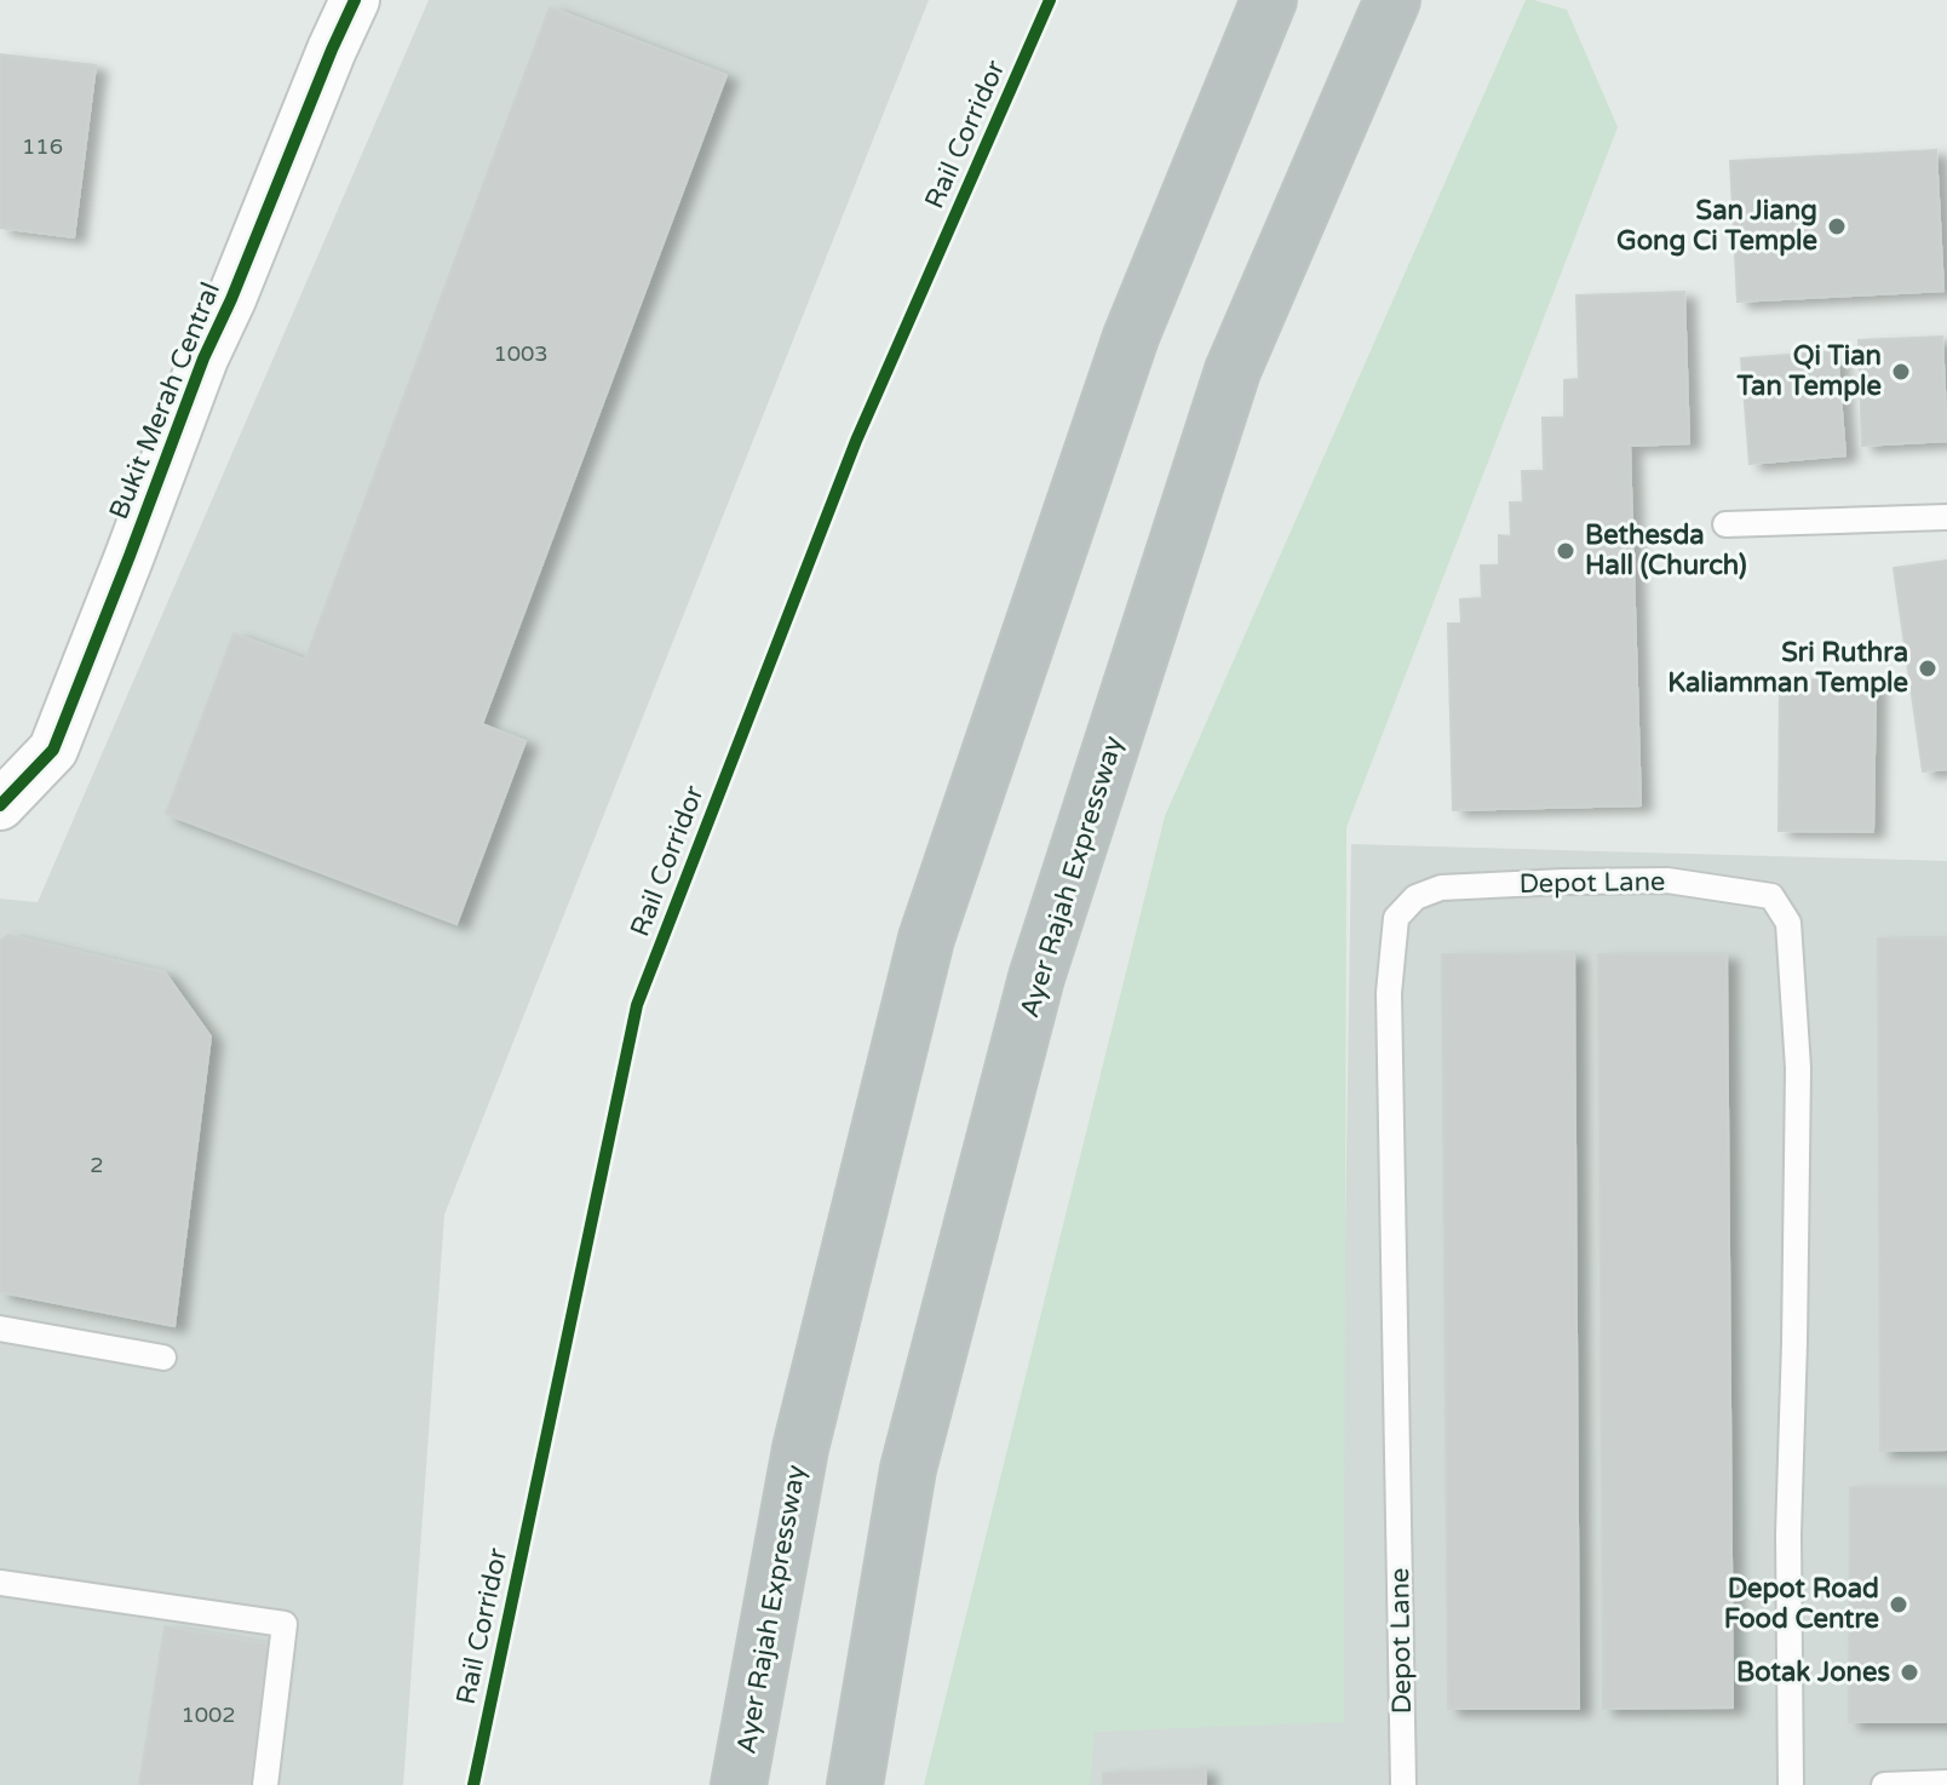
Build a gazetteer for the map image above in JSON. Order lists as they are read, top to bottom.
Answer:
{
  "streets": {
    "highway": ["Ayer Rajah Expressway"],
    "street": ["Bukit Merah Central"],
    "lane": ["Depot Lane"],
    "cycle path": ["Rail Corridor"]
  },
  "places": [
    "San Jiang Gong Ci Temple",
    "Qi Tian Tan Temple",
    "Bethesda Hall (Church)",
    "Sri Ruthra Kaliamman Temple",
    "Depot Road Food Centre",
    "Botak Jones"
  ],
  "house_numbers": [
    "116",
    "1003",
    "2",
    "1002"
  ]
}
